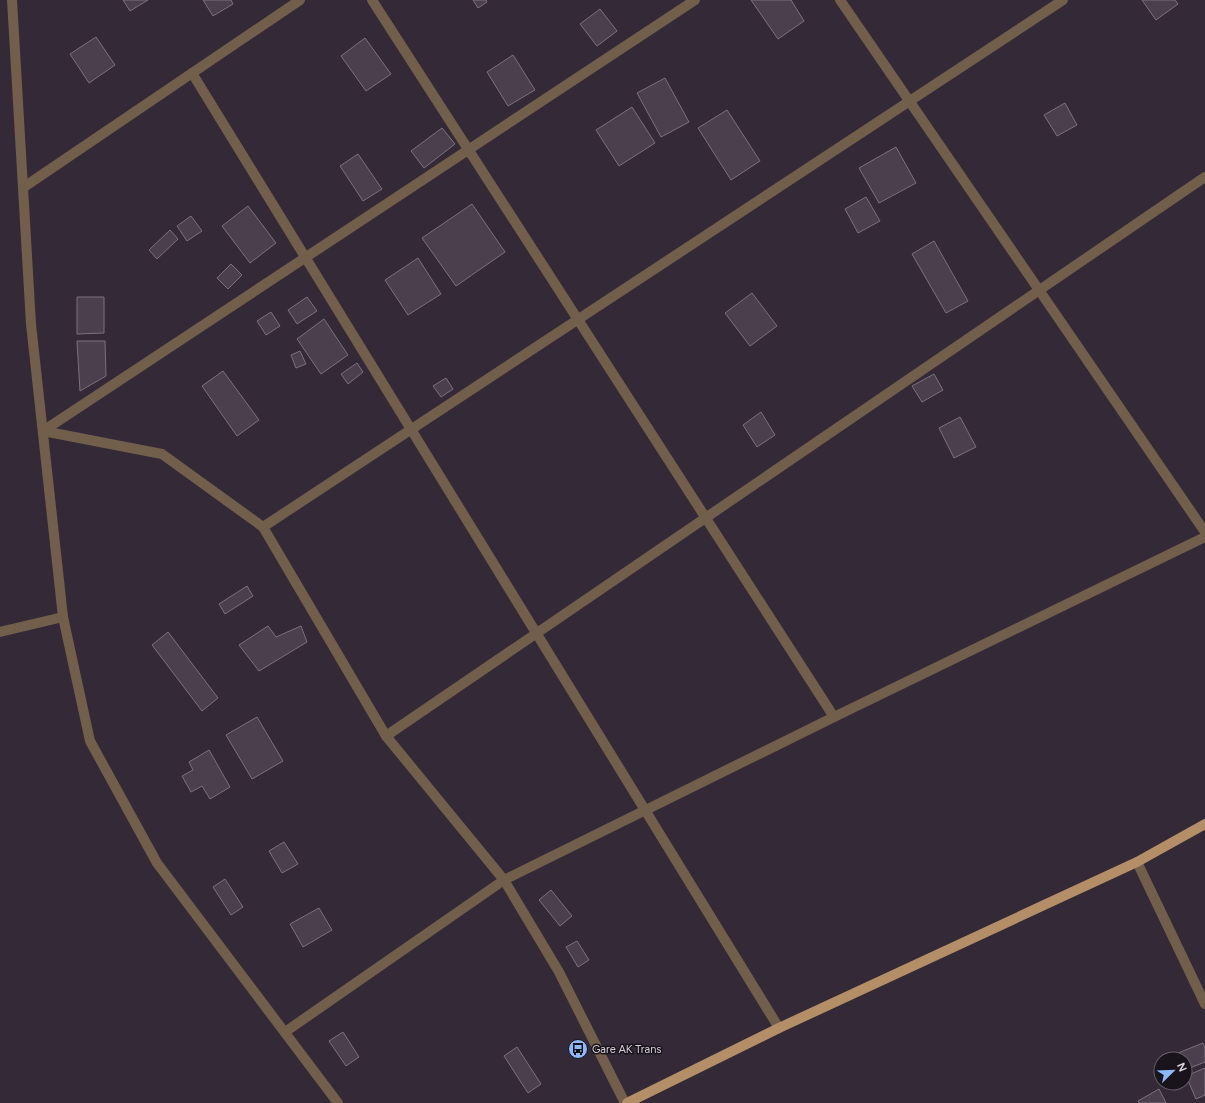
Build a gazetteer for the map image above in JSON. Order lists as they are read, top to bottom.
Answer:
{
  "places": {
    "bus stop": ["Gare AK Trans"]
  },
  "north": "top right"
}
